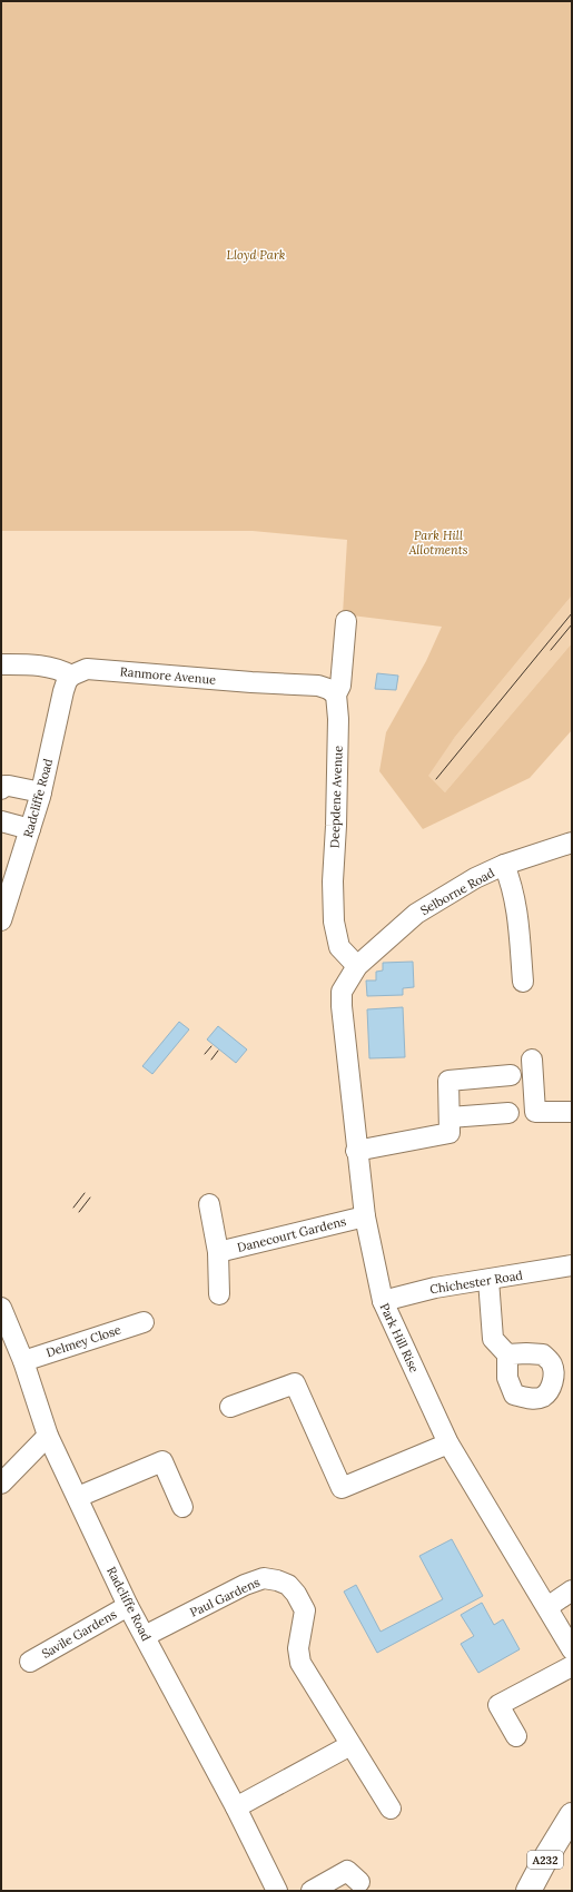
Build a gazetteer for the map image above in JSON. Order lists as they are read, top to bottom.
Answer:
{
  "streets": {
    "highway": ["A232"],
    "street": [
      "Ranmore Avenue",
      "Deepdene Avenue",
      "Radcliffe Road",
      "Selborne Road",
      "Danecourt Gardens",
      "Chichester Road",
      "Park Hill Rise",
      "Delmey Close",
      "Paul Gardens",
      "Savile Gardens"
    ]
  },
  "crossings": [
    ["Ranmore Avenue", "Deepdene Avenue"],
    ["Ranmore Avenue", "Radcliffe Road"],
    ["Deepdene Avenue", "Selborne Road"],
    ["Deepdene Avenue", "Park Hill Rise"],
    ["Radcliffe Road", "Delmey Close"],
    ["Radcliffe Road", "Paul Gardens"],
    ["Radcliffe Road", "Savile Gardens"],
    ["Selborne Road", "Park Hill Rise"],
    ["Danecourt Gardens", "Park Hill Rise"],
    ["Chichester Road", "Park Hill Rise"]
  ],
  "parks": ["Lloyd Park", "Park Hill Allotments"]
}
